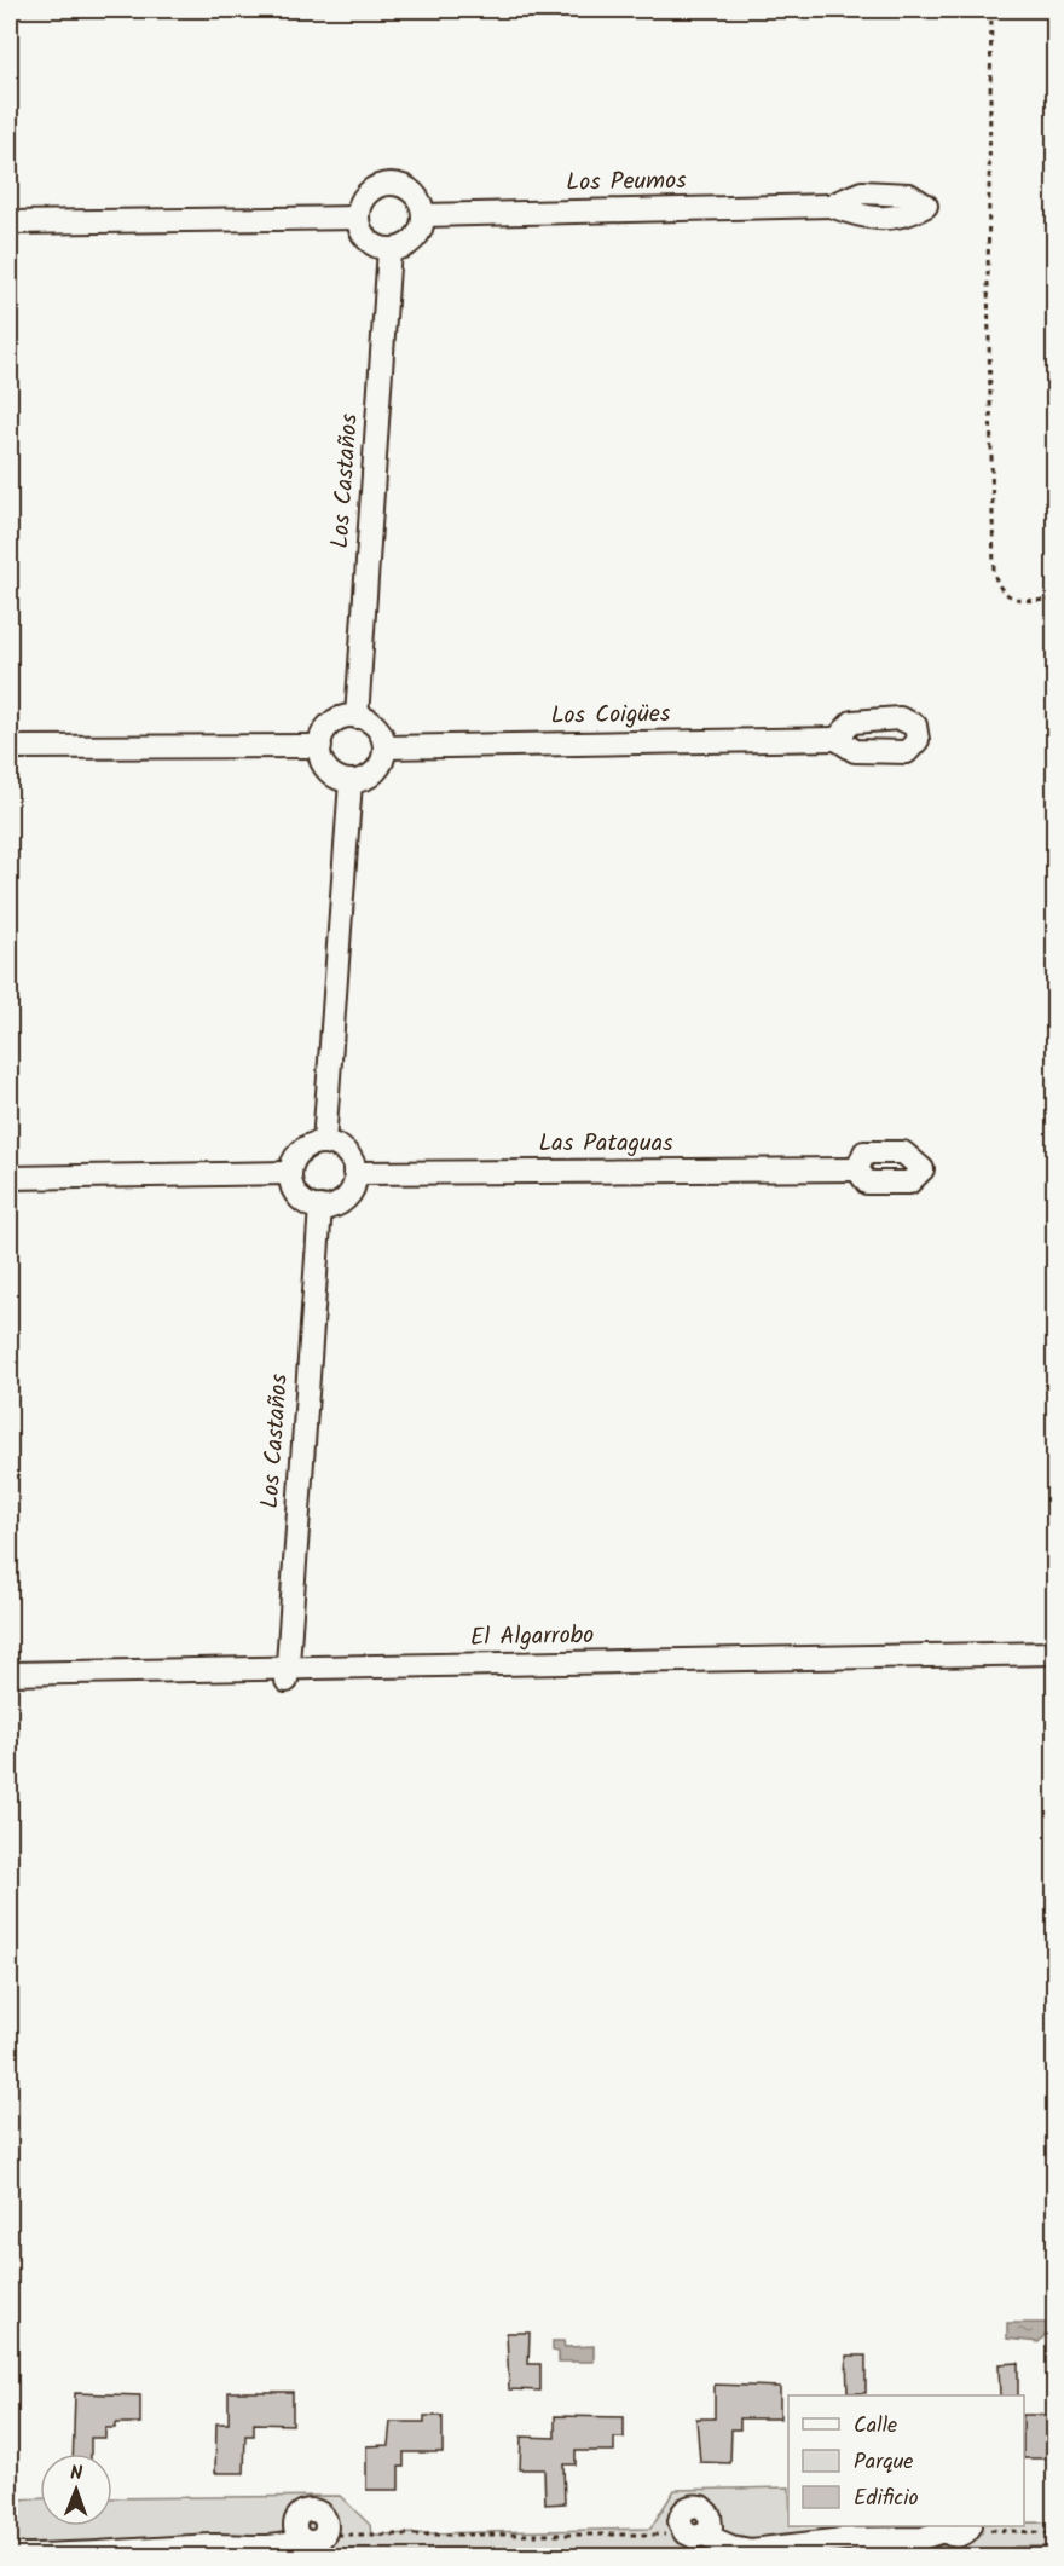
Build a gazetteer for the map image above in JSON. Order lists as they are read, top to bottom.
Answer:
{
  "streets": {
    "street": [
      "Los Peumos",
      "Los Castaños",
      "Los Coigües",
      "Las Pataguas",
      "El Algarrobo"
    ]
  },
  "crossings": [
    ["Los Peumos", "Los Castaños"],
    ["Los Castaños", "Los Coigües"],
    ["Los Castaños", "Las Pataguas"],
    ["Los Castaños", "El Algarrobo"]
  ],
  "legend": ["Calle", "Parque", "Edificio"],
  "north": "top"
}
